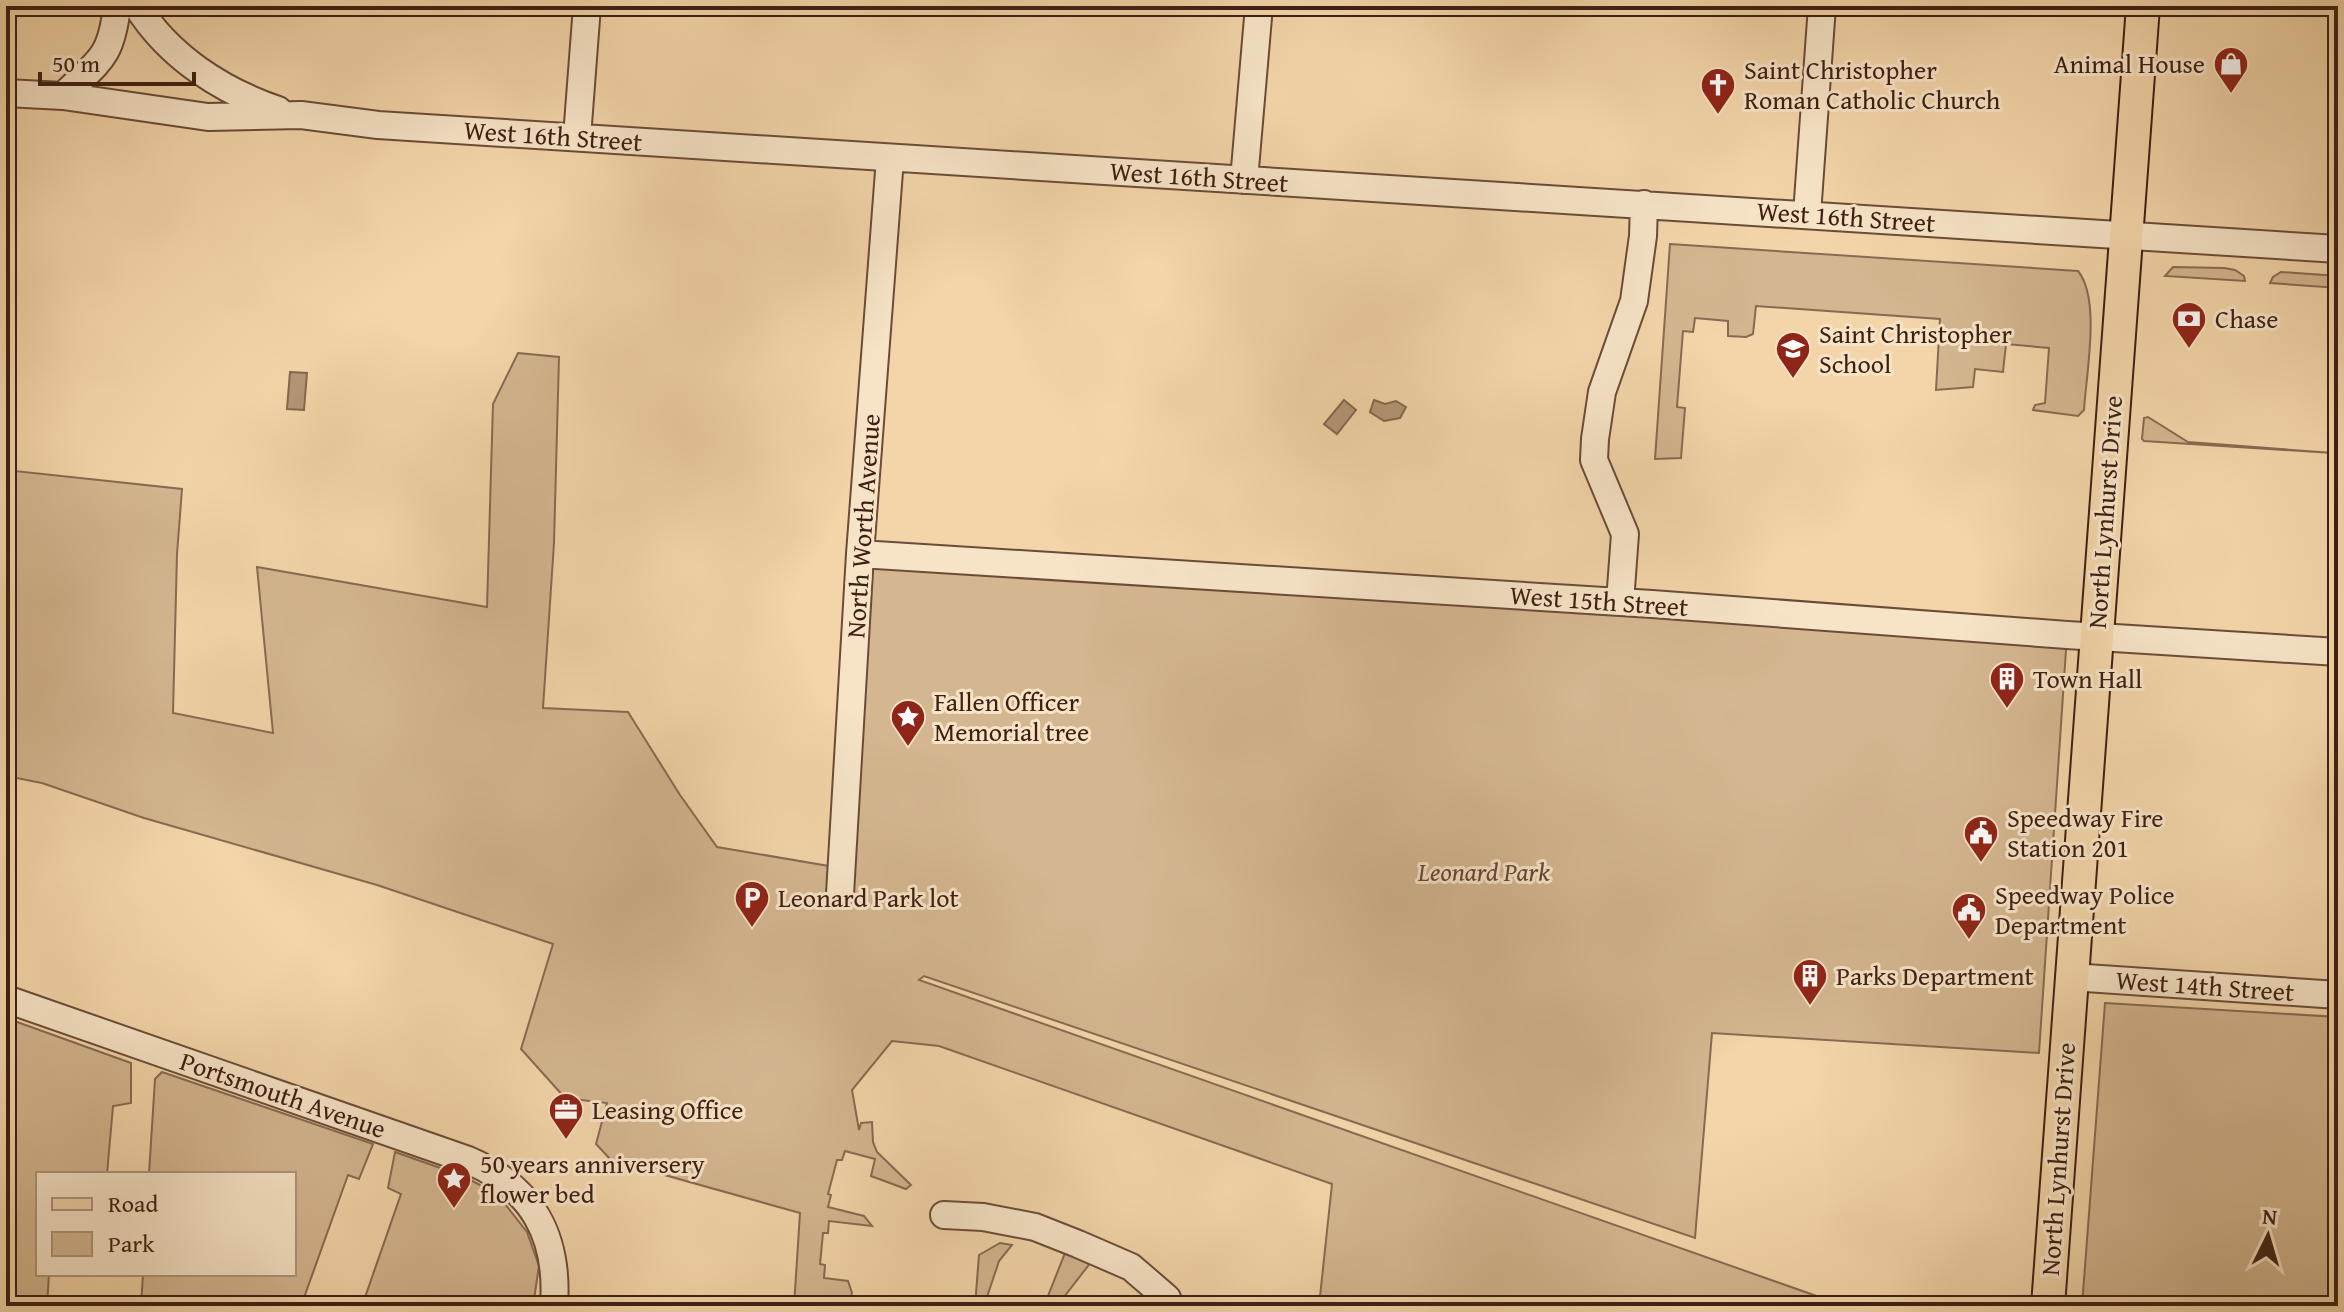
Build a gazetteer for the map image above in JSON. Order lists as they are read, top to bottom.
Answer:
{
  "streets": {
    "main road": ["North Lynhurst Drive"],
    "street": [
      "West 16th Street",
      "North Worth Avenue",
      "West 15th Street",
      "West 14th Street",
      "Portsmouth Avenue"
    ]
  },
  "crossings": [
    ["West 16th Street", "North Lynhurst Drive"],
    ["West 16th Street", "North Worth Avenue"],
    ["North Lynhurst Drive", "West 15th Street"],
    ["North Lynhurst Drive", "West 14th Street"],
    ["North Worth Avenue", "West 15th Street"]
  ],
  "parks": ["Leonard Park"],
  "places": {
    "shop": ["Animal House"],
    "church": ["Saint Christopher Roman Catholic Church"],
    "bank": ["Chase"],
    "school or university": ["Saint Christopher School"],
    "building": ["Town Hall", "Parks Department"],
    "place": ["Fallen Officer Memorial tree", "50 years anniversery flower bed"],
    "public building": ["Speedway Fire Station 201", "Speedway Police Department"],
    "parking": ["Leonard Park lot"],
    "office": ["Leasing Office"]
  },
  "legend": ["Road", "Park"],
  "scale_bar": "50 m",
  "north": "top"
}
